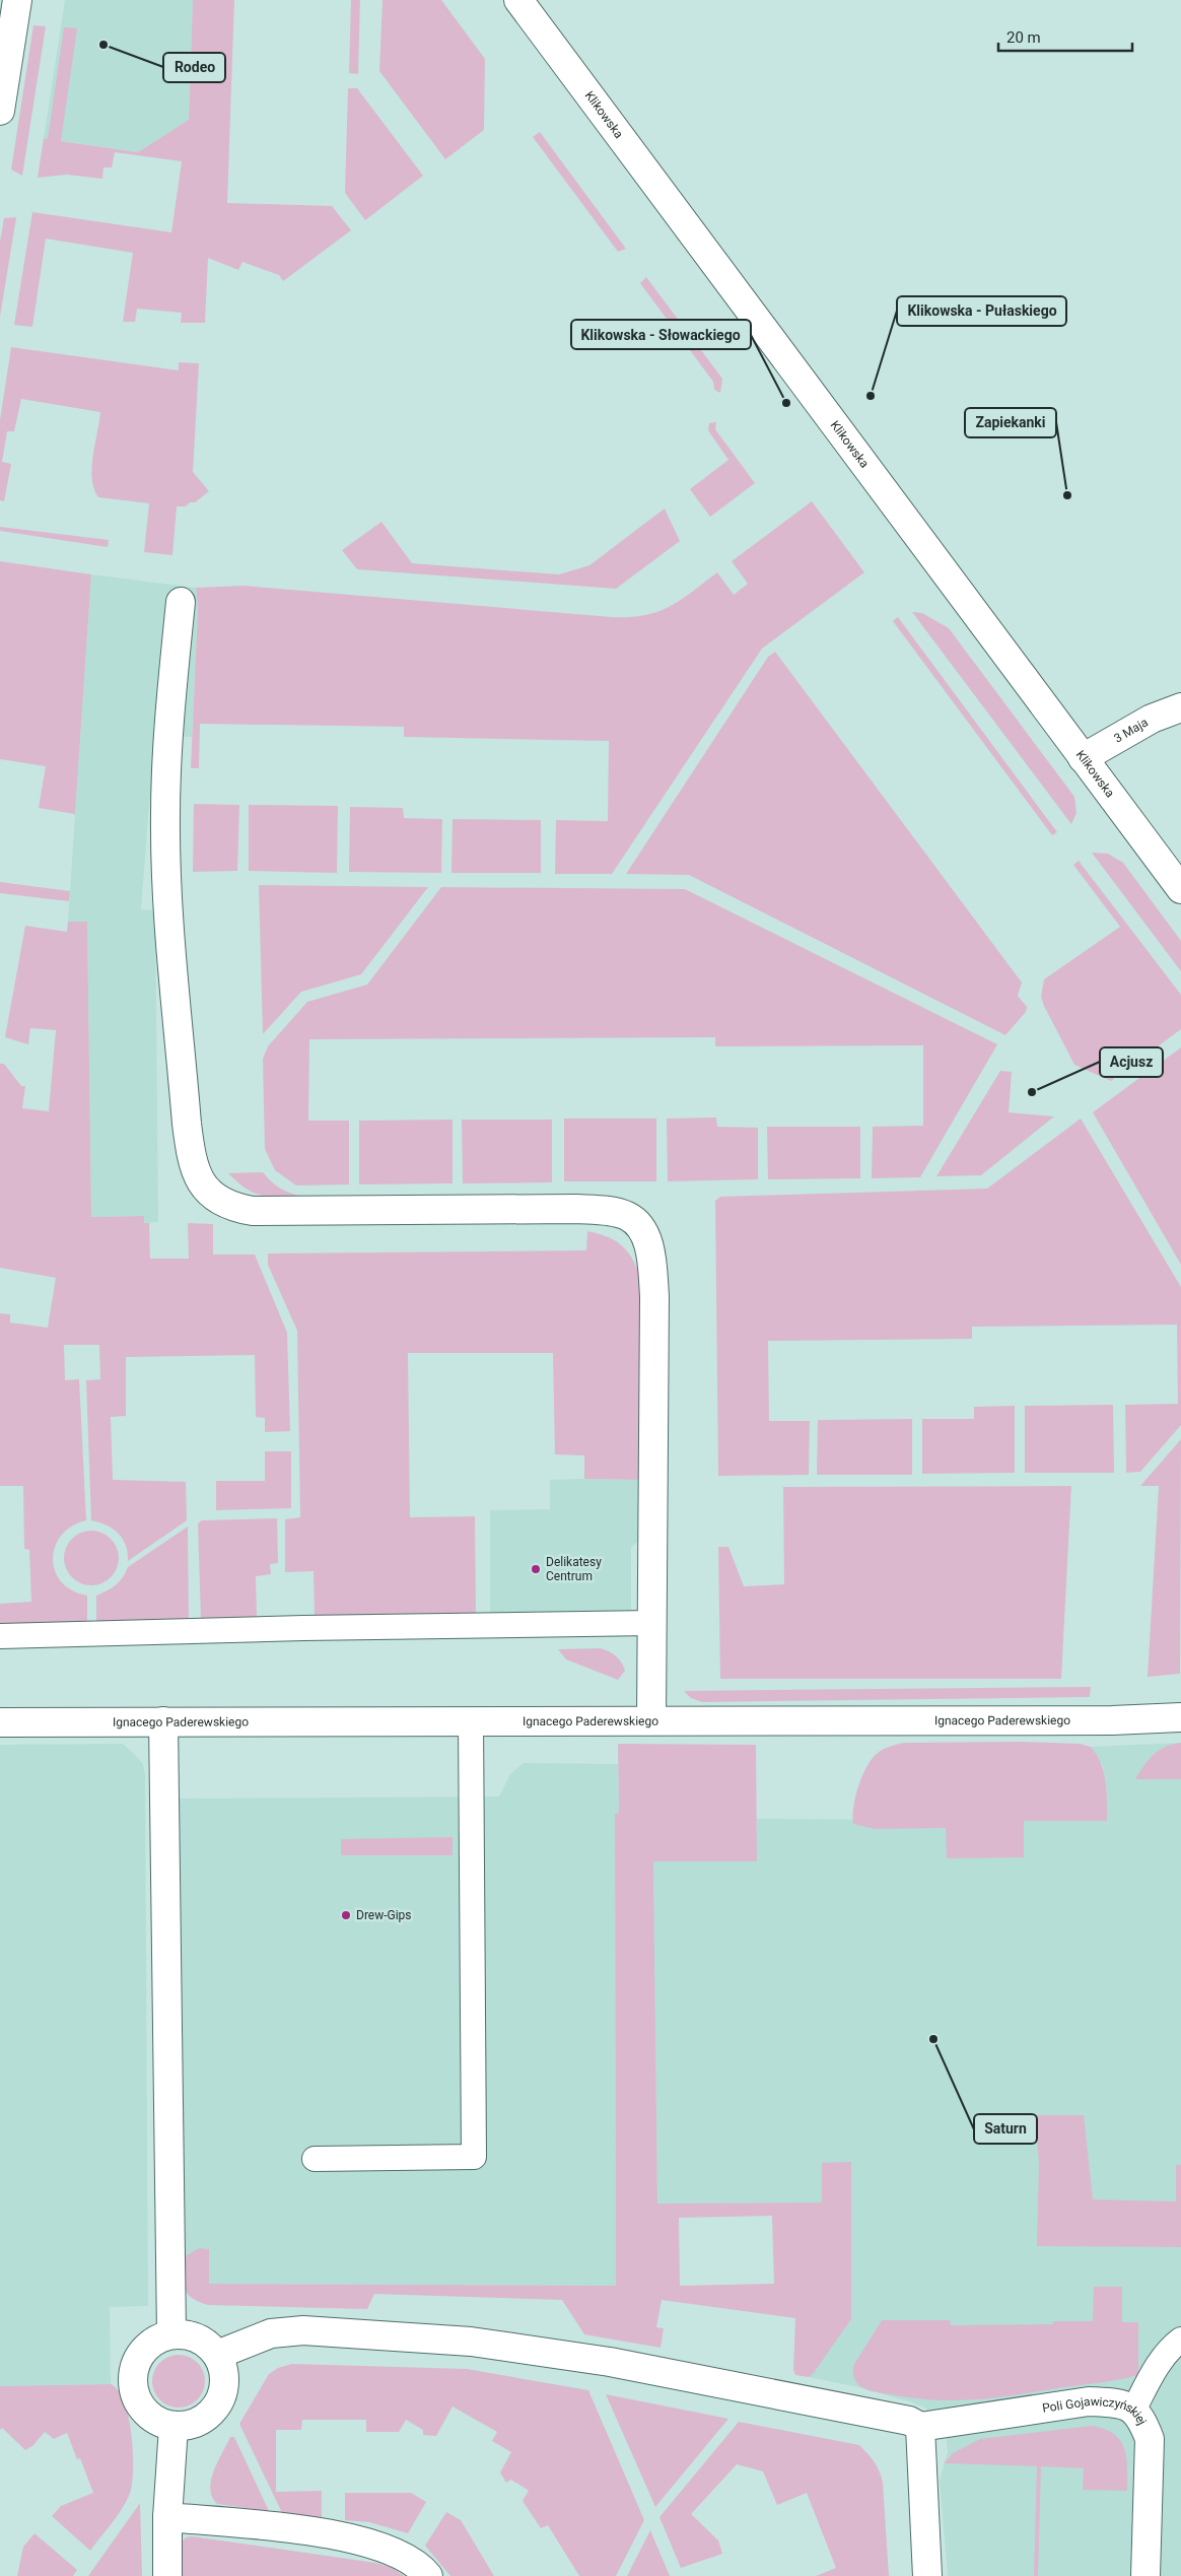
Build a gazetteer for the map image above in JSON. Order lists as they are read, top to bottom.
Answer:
{
  "streets": {
    "street": [
      "Klikowska",
      "3 Maja",
      "Ignacego Paderewskiego",
      "Poli Gojawiczyńskiej"
    ]
  },
  "crossings": [
    ["Klikowska", "3 Maja"]
  ],
  "places": [
    "Rodeo",
    "Klikowska - Pułaskiego",
    "Klikowska - Słowackiego",
    "Zapiekanki",
    "Acjusz",
    "Delikatesy Centrum",
    "Drew-Gips",
    "Saturn"
  ],
  "scale_bar": "20 m"
}
